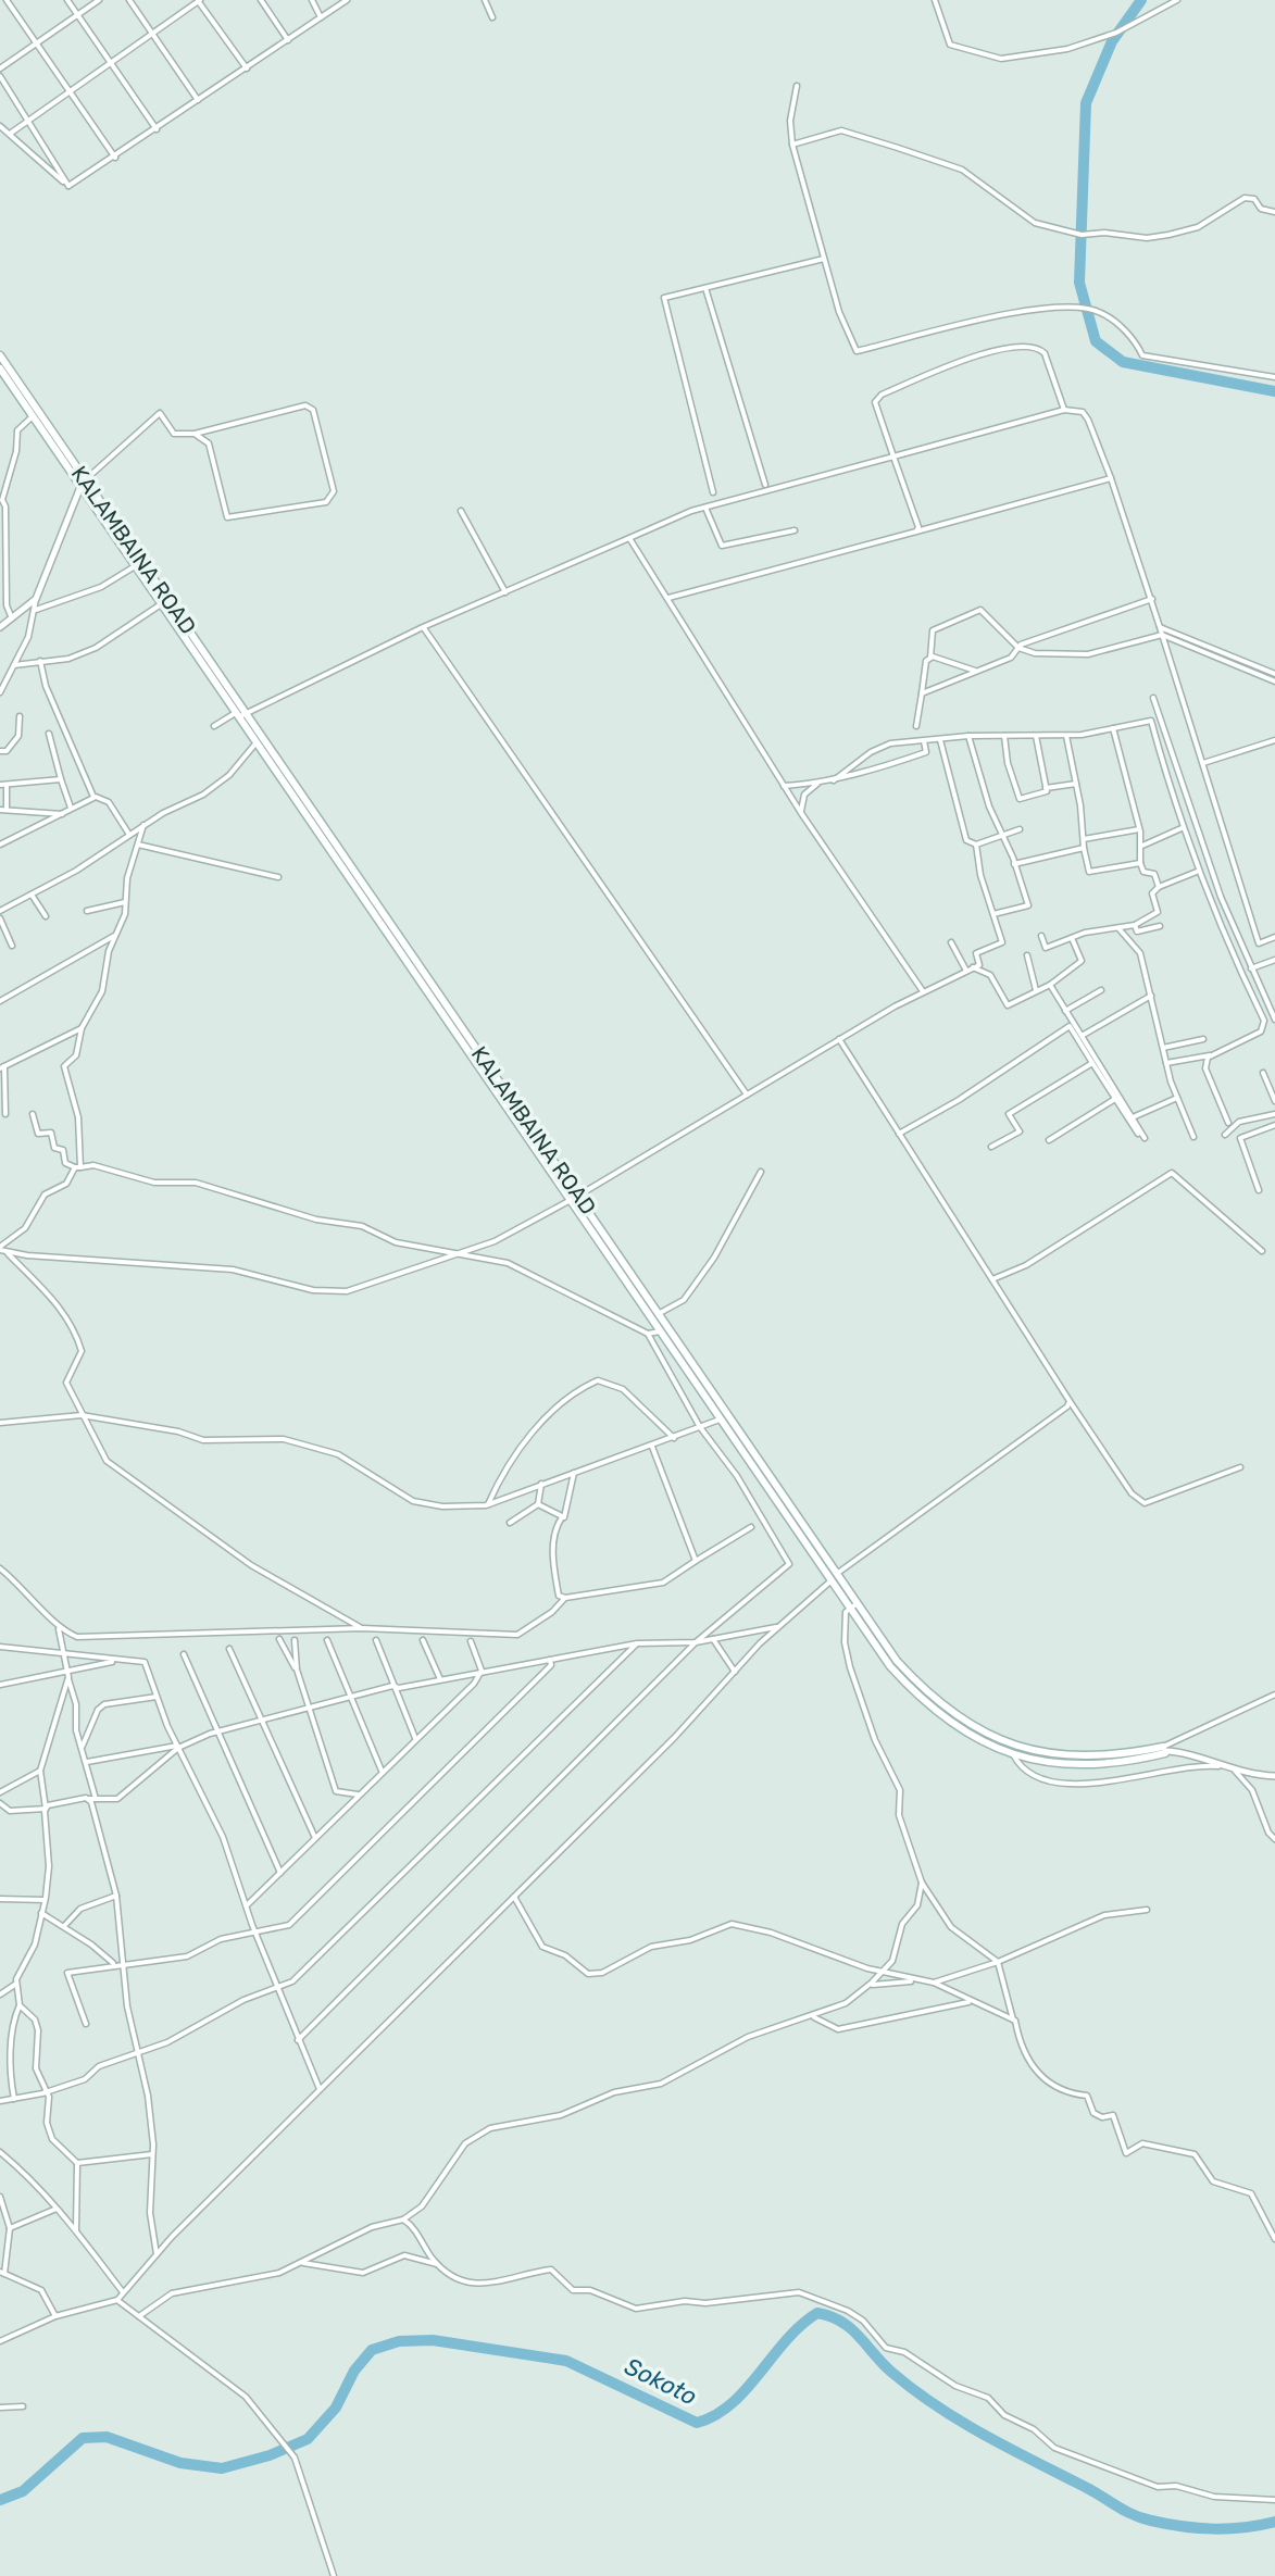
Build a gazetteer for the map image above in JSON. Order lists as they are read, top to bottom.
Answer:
{
  "streets": {
    "main road": ["KALAMBAINA ROAD"]
  },
  "water": ["Sokoto"]
}
